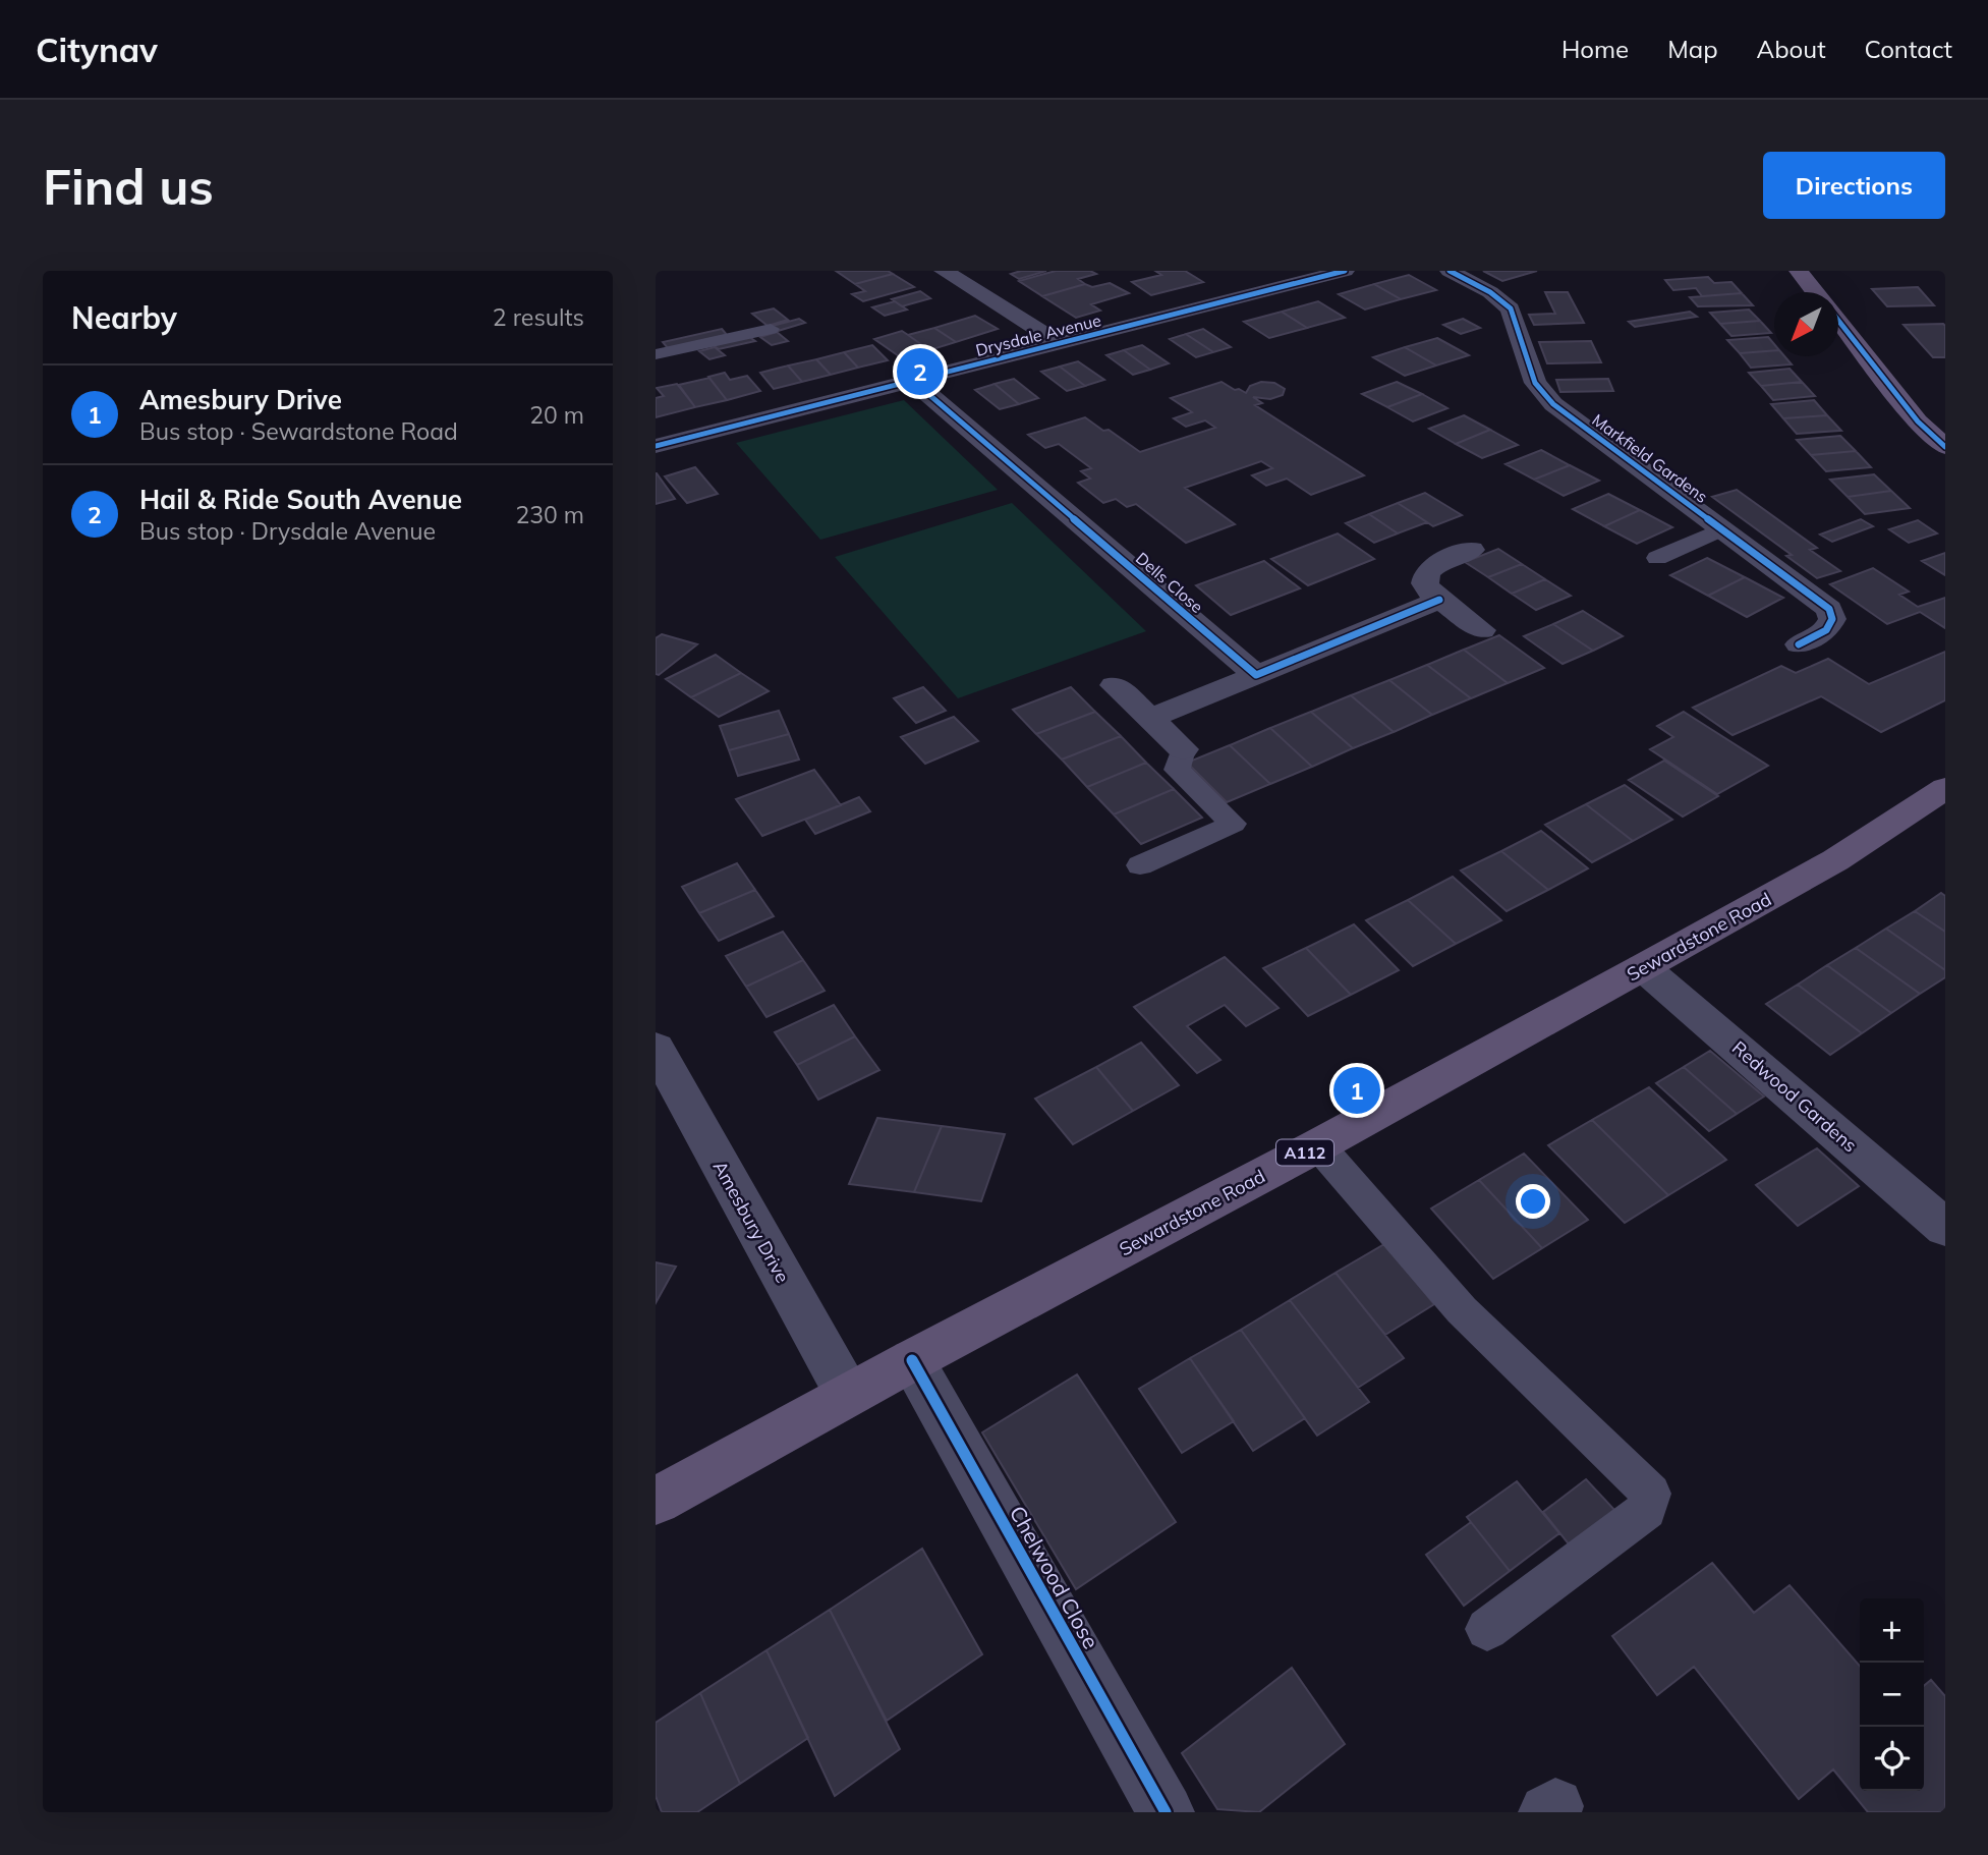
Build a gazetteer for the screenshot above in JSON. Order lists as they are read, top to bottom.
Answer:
{
  "streets": {
    "main road": ["Sewardstone Road", "A112"],
    "street": [
      "Drysdale Avenue",
      "Markfield Gardens",
      "Dells Close",
      "Redwood Gardens",
      "Amesbury Drive",
      "Chelwood Close"
    ]
  },
  "crossings": [
    ["Drysdale Avenue", "Dells Close"],
    ["Sewardstone Road", "Redwood Gardens"],
    ["Sewardstone Road", "Amesbury Drive"],
    ["Sewardstone Road", "Chelwood Close"]
  ],
  "north": "bottom left",
  "page": {
    "header": "Citynav",
    "nav": [
      "Home",
      "Map",
      "About",
      "Contact"
    ],
    "buttons": "Directions",
    "title": "Find us",
    "heading": ["Nearby", "2 results"],
    "pins": ["2", "1"],
    "list": [
      {
        "mark": "1",
        "name": "Amesbury Drive",
        "note": "Bus stop · Sewardstone Road",
        "value": "20 m"
      },
      {
        "mark": "2",
        "name": "Hail & Ride South Avenue",
        "note": "Bus stop · Drysdale Avenue",
        "value": "230 m"
      }
    ],
    "map_buttons": ["+", "−"]
  }
}
